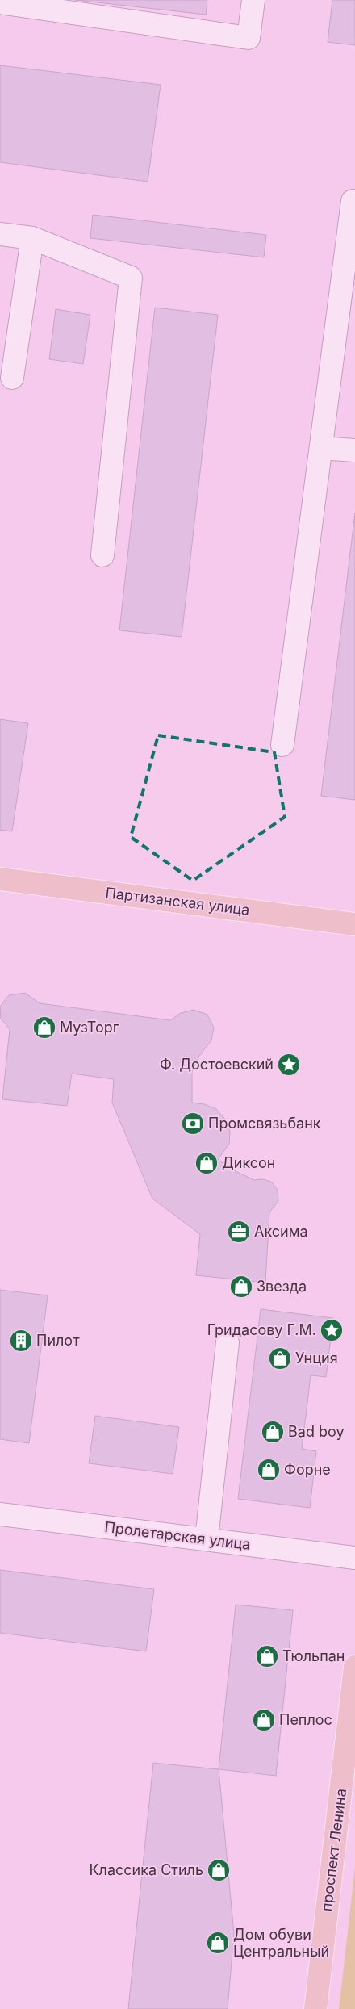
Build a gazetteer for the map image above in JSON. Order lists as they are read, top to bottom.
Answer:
{
  "streets": {
    "main road": ["Партизанская улица", "проспект Ленина"],
    "street": ["Пролетарская улица"]
  },
  "places": {
    "shop": [
      "МузТорг",
      "Диксон",
      "Звезда",
      "Унция",
      "Bad boy",
      "Форне",
      "Тюльпан",
      "Пеплос",
      "Классика Стиль",
      "Дом обуви Центральный"
    ],
    "place": ["Ф. Достоевский", "Гридасову Г.М."],
    "bank": ["Промсвязьбанк"],
    "office": ["Аксима"],
    "building": ["Пилот"]
  }
}
